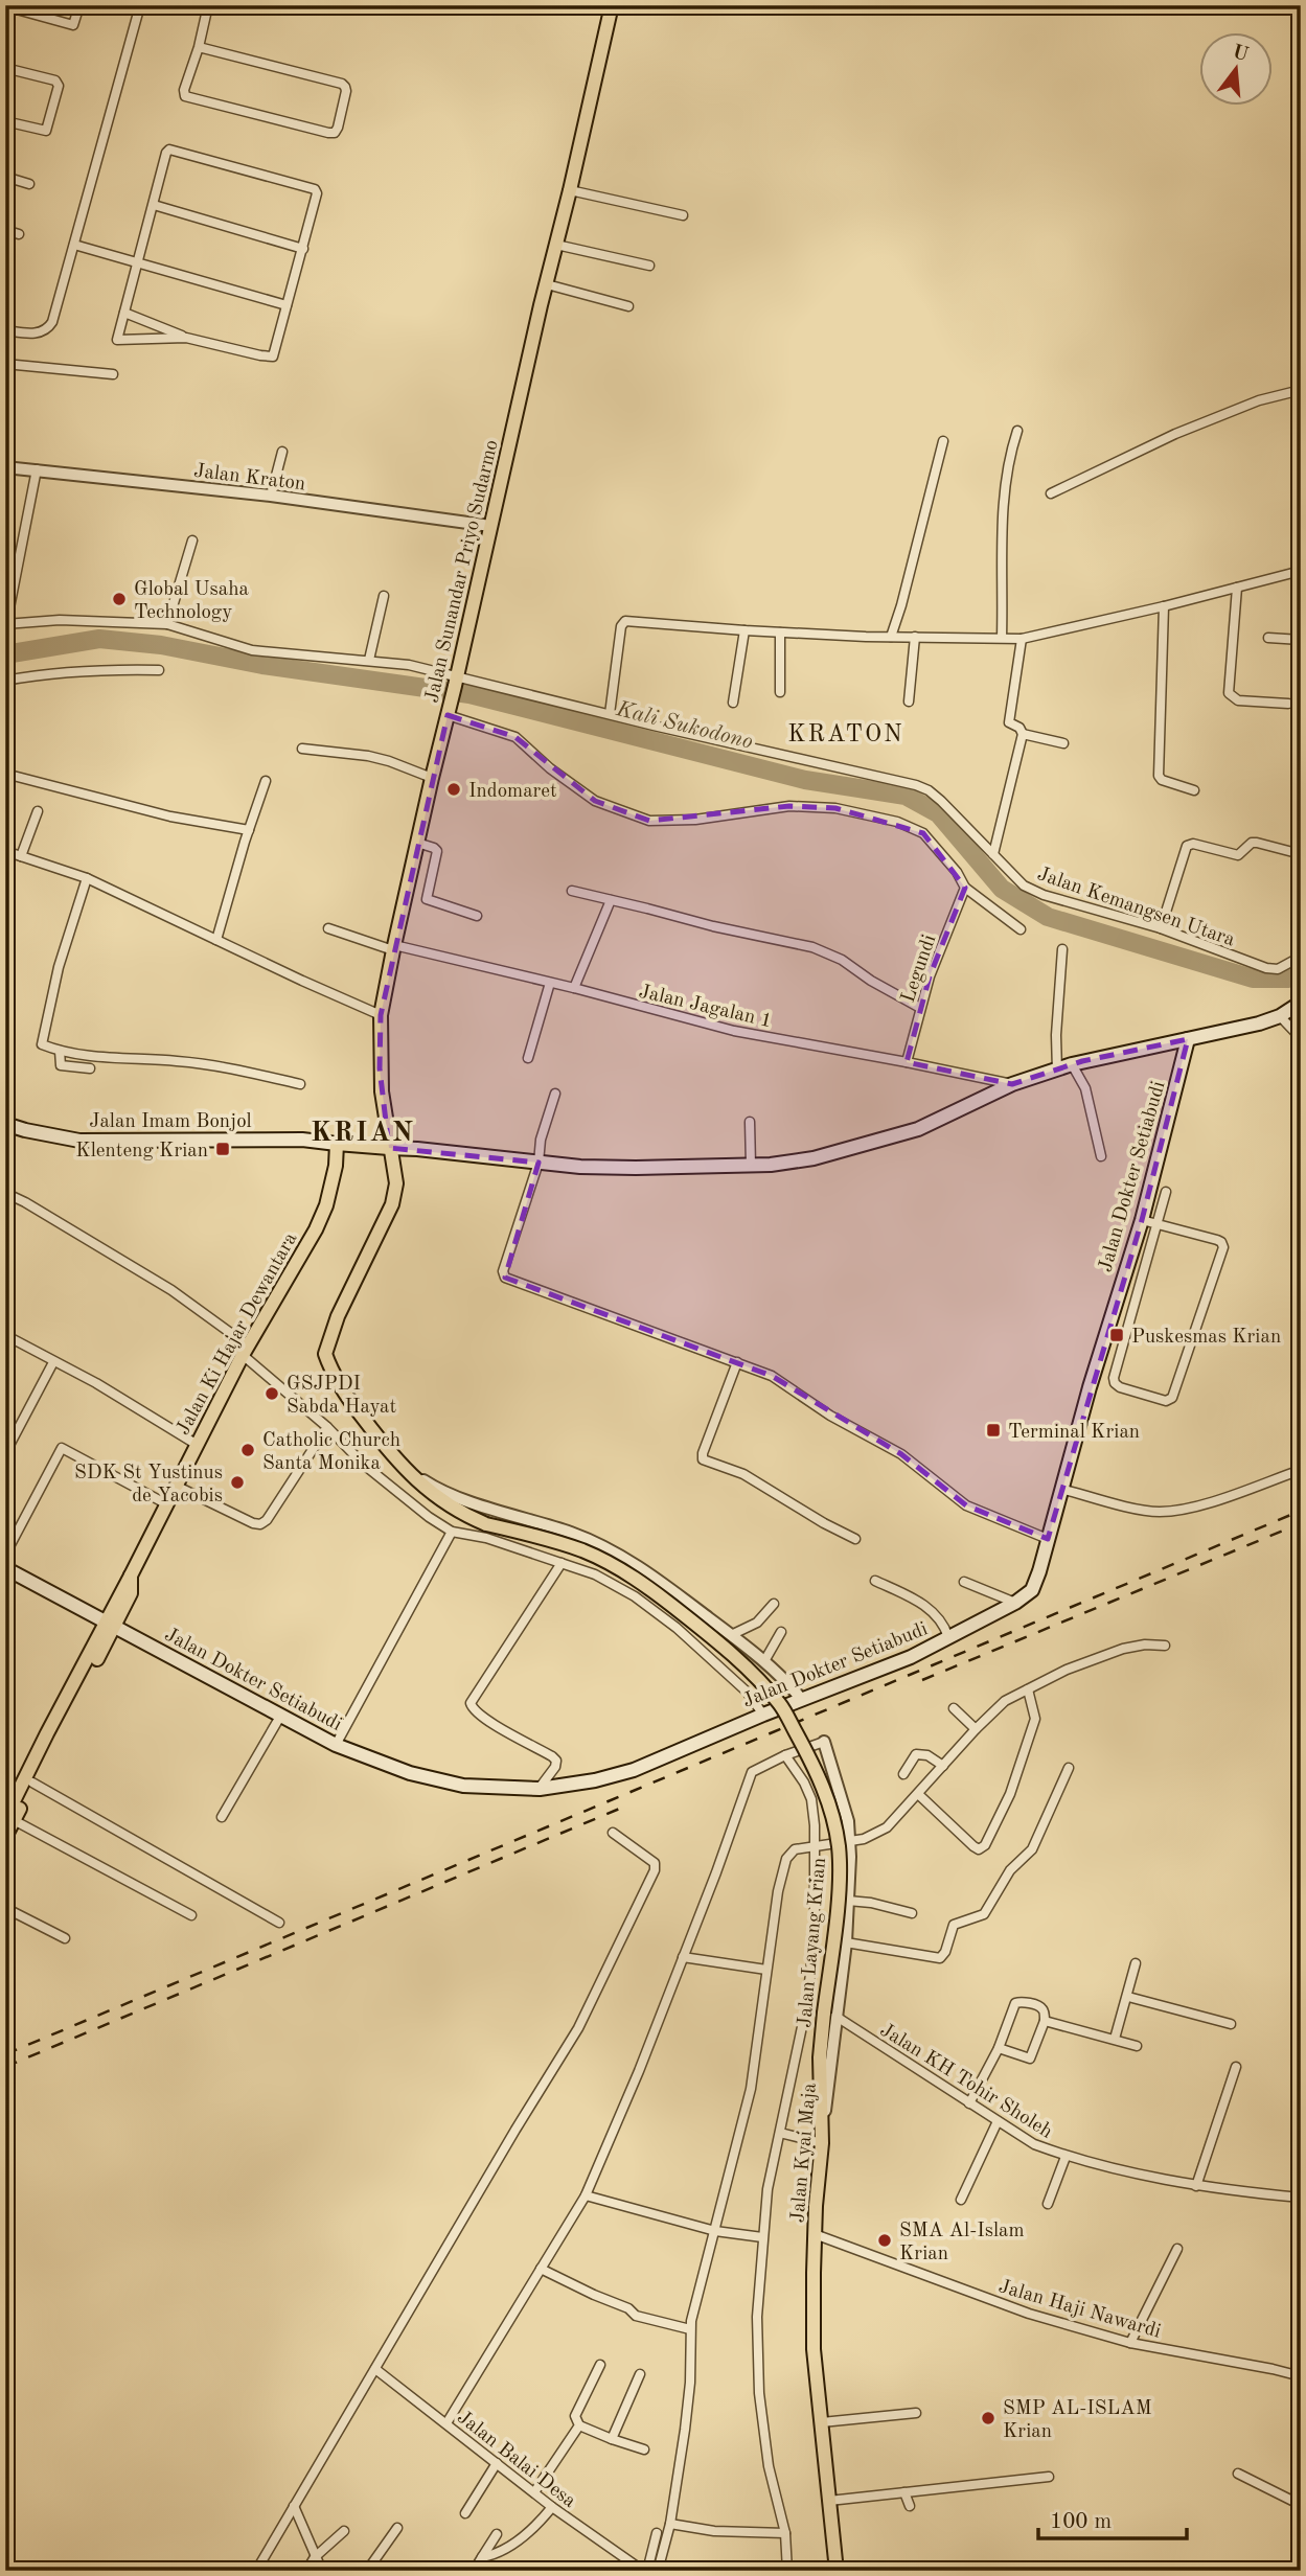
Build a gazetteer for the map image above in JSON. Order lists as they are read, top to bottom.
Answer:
{
  "streets": {
    "main road": [
      "Jalan Sunandar Priyo Sudarmo",
      "Jalan Imam Bonjol",
      "Jalan Dokter Setiabudi",
      "Jalan Ki Hajar Dewantara",
      "Jalan Layang Krian",
      "Jalan Kyai Maja"
    ],
    "street": [
      "Jalan Kraton",
      "Jalan Kemangsen Utara",
      "Legundi",
      "Jalan Jagalan 1",
      "Jalan KH Tohir Sholeh",
      "Jalan Haji Nawardi",
      "Jalan Balai Desa"
    ]
  },
  "crossings": [
    ["Jalan Kraton", "Jalan Sunandar Priyo Sudarmo"],
    ["Jalan Sunandar Priyo Sudarmo", "Jalan Kemangsen Utara"],
    ["Jalan Sunandar Priyo Sudarmo", "Jalan Jagalan 1"],
    ["Jalan Sunandar Priyo Sudarmo", "Jalan Layang Krian"],
    ["Legundi", "Jalan Jagalan 1"],
    ["Jalan Imam Bonjol", "Jalan Ki Hajar Dewantara"],
    ["Jalan Dokter Setiabudi", "Jalan Ki Hajar Dewantara"],
    ["Jalan Layang Krian", "Jalan KH Tohir Sholeh"],
    ["Jalan Layang Krian", "Jalan Kyai Maja"],
    ["Jalan Kyai Maja", "Jalan Haji Nawardi"]
  ],
  "districts": ["KRATON", "KRIAN"],
  "water": ["Kali Sukodono"],
  "places": {
    "other": [
      "Global Usaha Technology",
      "Indomaret",
      "GSJPDI Sabda Hayat",
      "Catholic Church Santa Monika",
      "SDK St Yustinus de Yacobis",
      "SMA Al-Islam Krian",
      "SMP AL-ISLAM Krian"
    ],
    "transit": ["Klenteng Krian", "Puskesmas Krian", "Terminal Krian"]
  },
  "scale_bar": "100 m",
  "north": "top"
}
